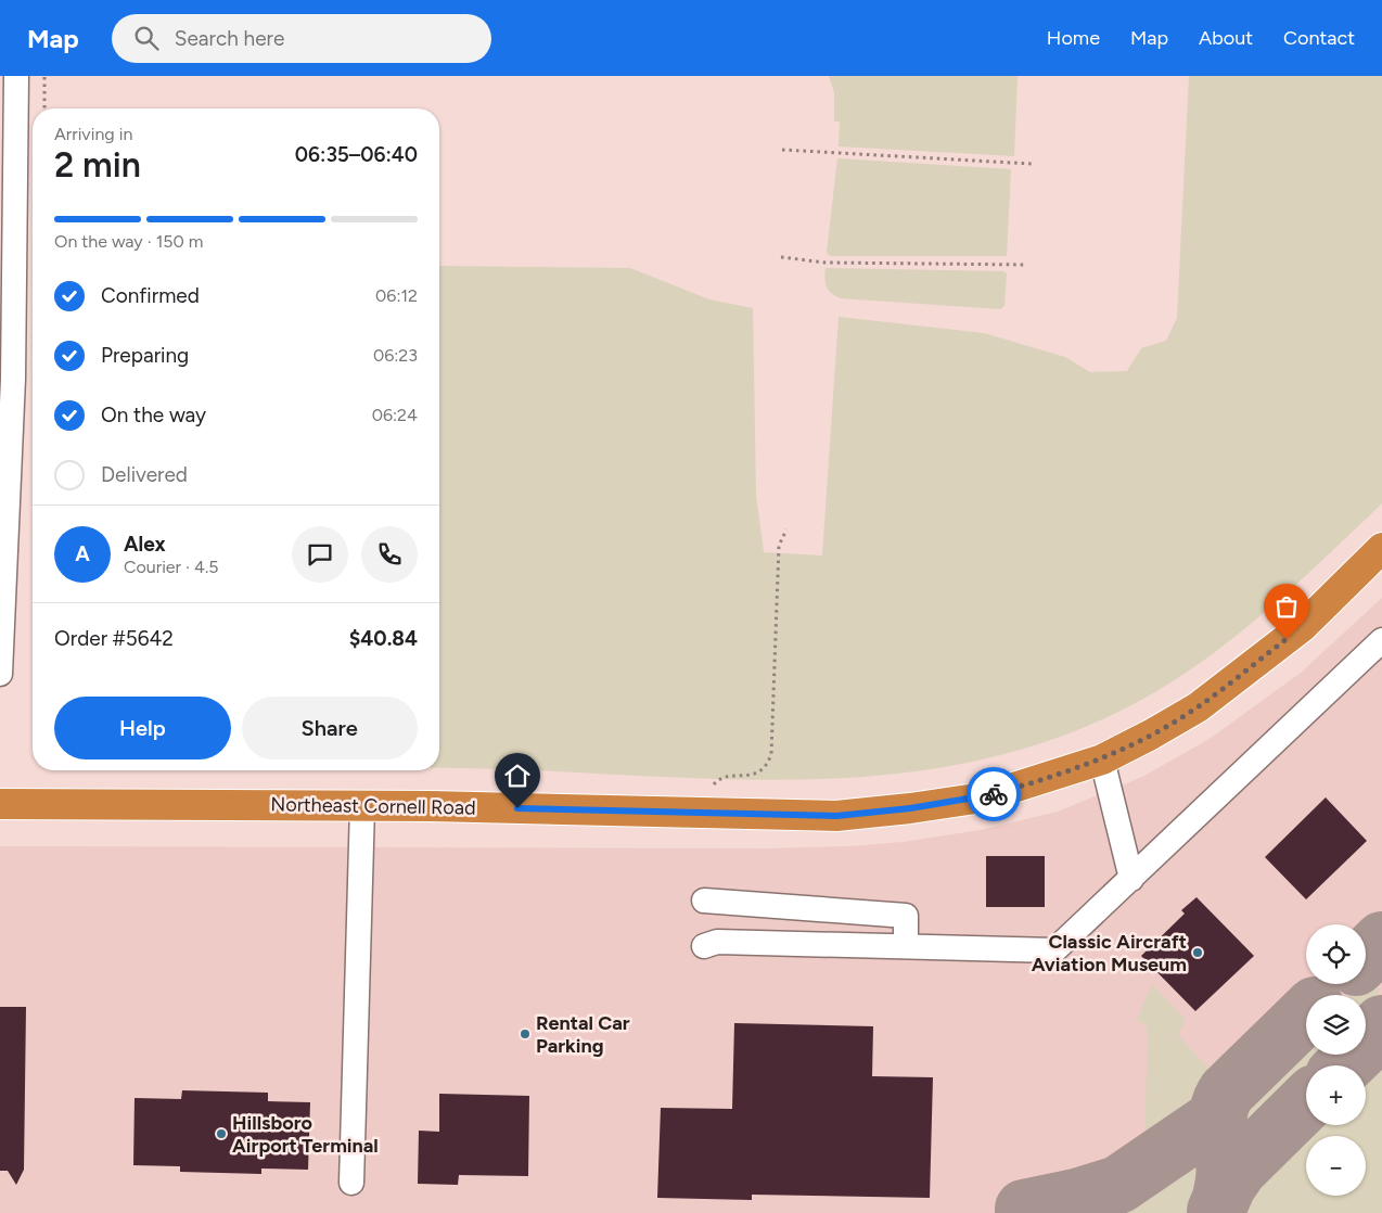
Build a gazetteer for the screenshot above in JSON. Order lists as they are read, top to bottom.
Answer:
{
  "streets": {
    "highway": ["Northeast Cornell Road"]
  },
  "places": ["Classic Aircraft Aviation Museum", "Rental Car Parking", "Hillsboro Airport Terminal"],
  "page": {
    "header": "Map",
    "search": "Search here",
    "nav": [
      "Home",
      "Map",
      "About",
      "Contact"
    ],
    "heading": ["2 min", "Arriving in", "06:35–06:40"],
    "panel": [
      "Alex",
      "Courier · 4.5",
      "Order #5642",
      "$40.84"
    ],
    "bar": "On the way · 150 m",
    "list": [
      ["Confirmed", "06:12"],
      ["Preparing", "06:23"],
      ["On the way", "06:24"],
      "Delivered"
    ],
    "round": "A",
    "buttons": ["Help", "Share"],
    "map_buttons": ["+", "−"]
  }
}
